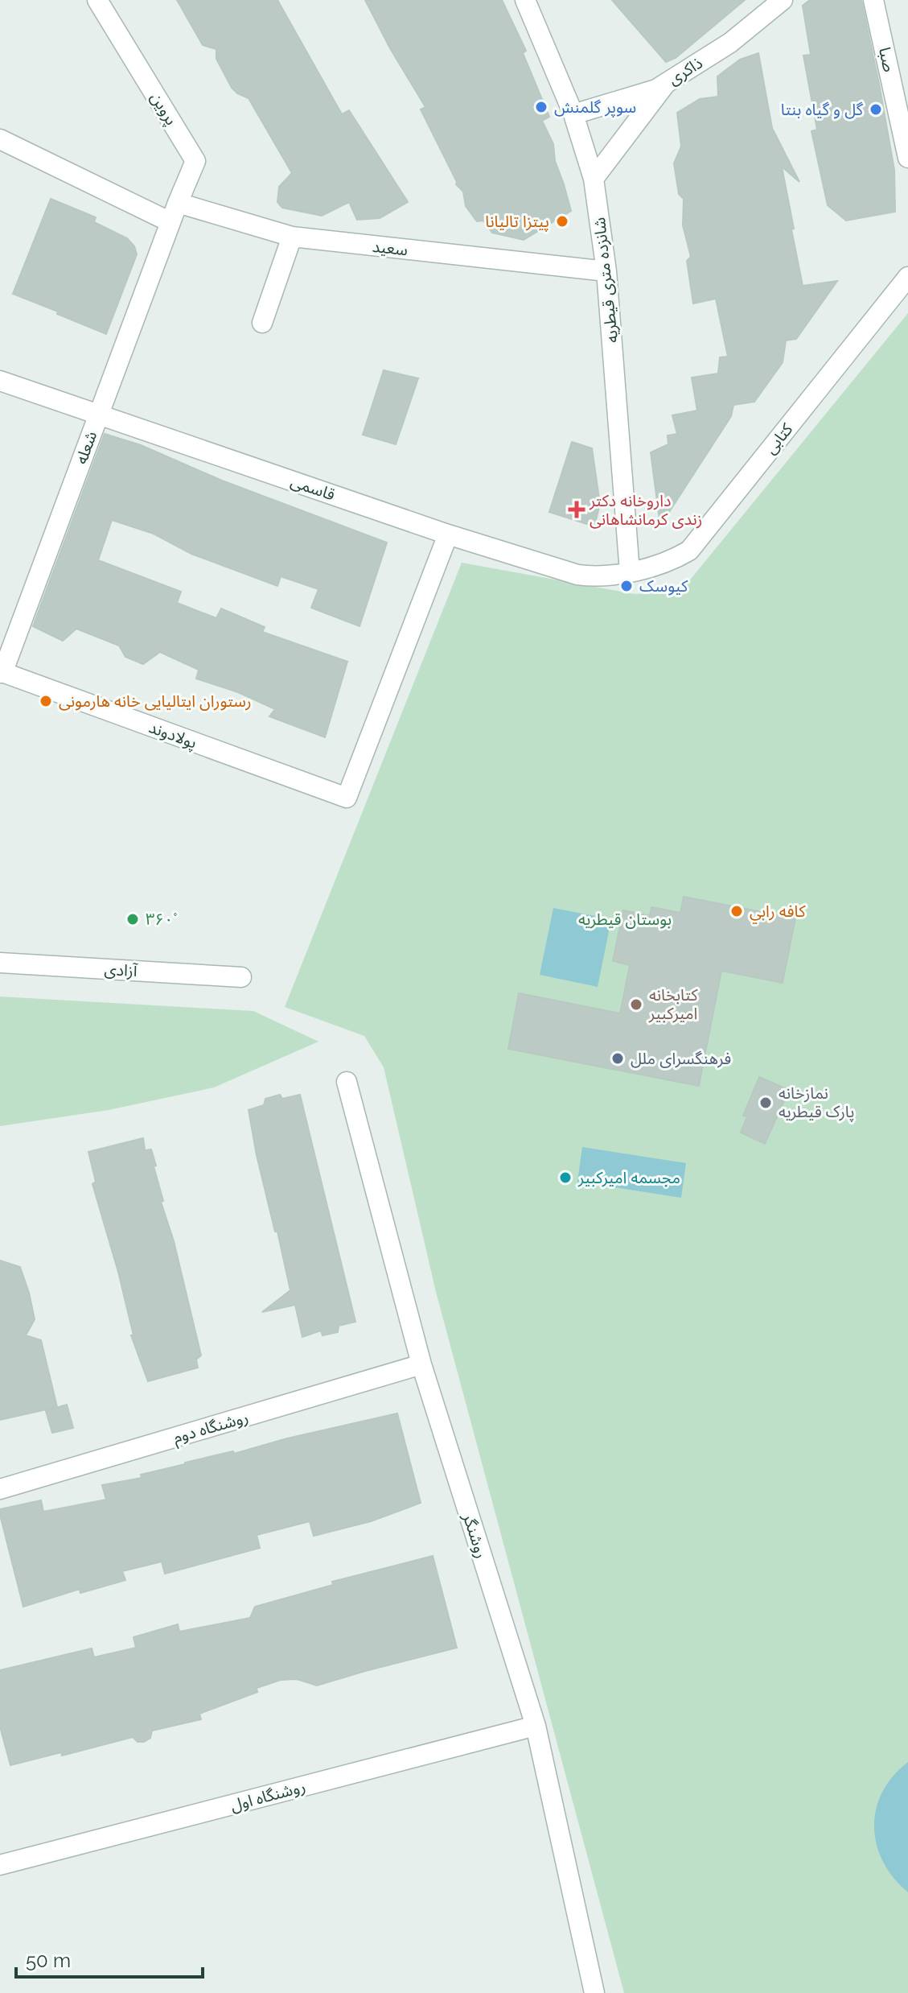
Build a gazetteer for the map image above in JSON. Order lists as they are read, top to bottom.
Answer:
{
  "streets": {
    "street": [
      "صبا",
      "ذاکری",
      "پروین",
      "سعید",
      "شانزده متری قیطریه",
      "کتابی",
      "شعله",
      "قاسمی",
      "پولادوند",
      "آزادی",
      "روشنگاه دوم",
      "روشنگر",
      "روشنگاه اول"
    ]
  },
  "crossings": [
    ["ذاکری", "شانزده متری قیطریه"],
    ["پروین", "سعید"],
    ["پروین", "شعله"],
    ["سعید", "شانزده متری قیطریه"],
    ["شانزده متری قیطریه", "کتابی"],
    ["شانزده متری قیطریه", "قاسمی"],
    ["کتابی", "قاسمی"],
    ["شعله", "قاسمی"],
    ["شعله", "پولادوند"],
    ["قاسمی", "پولادوند"],
    ["روشنگاه دوم", "روشنگر"],
    ["روشنگر", "روشنگاه اول"]
  ],
  "parks": ["بوستان قیطریه"],
  "places": {
    "other": [
      "سوپر گلمنش",
      "گل و گیاه بنتا",
      "پیتزا تالیانا",
      "کیوسک",
      "رستوران ایتالیایی خانه هارمونی",
      "كافه رابي",
      "۳۶۰°",
      "کتابخانه امیرکبیر",
      "فرهنگسرای ملل",
      "نمازخانه پارک قیطریه",
      "مجسمه امیرکبیر"
    ],
    "health": ["داروخانه دکتر زندی کرمانشاهانی"]
  },
  "scale_bar": "50 m"
}
